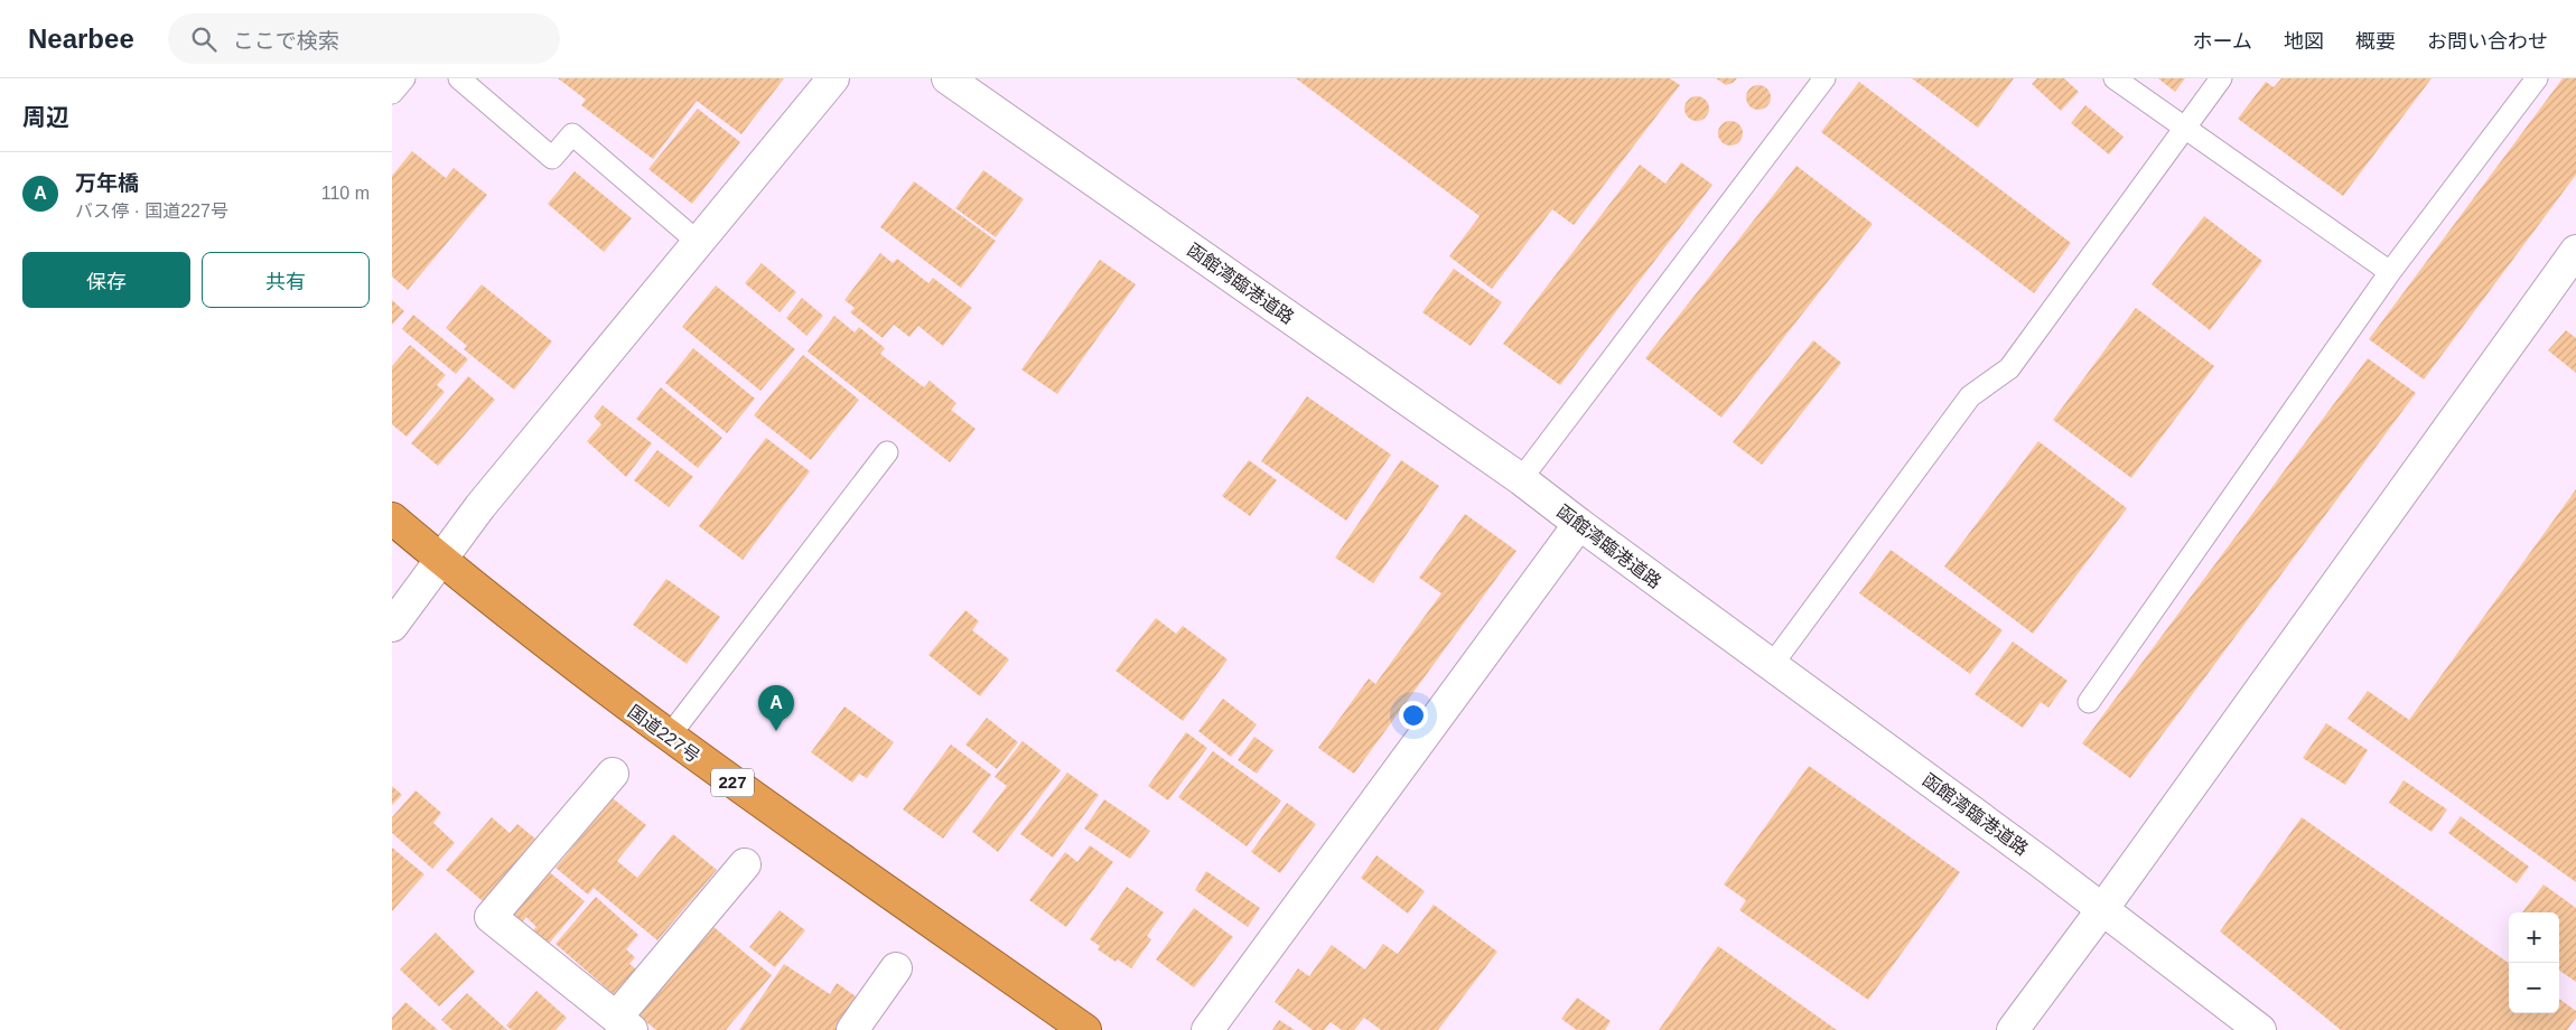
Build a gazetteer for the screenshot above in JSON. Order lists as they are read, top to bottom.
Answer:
{
  "streets": {
    "highway": ["国道227号", "227"],
    "street": ["函館湾臨港道路"]
  },
  "page": {
    "header": "Nearbee",
    "search": "ここで検索",
    "nav": [
      "ホーム",
      "地図",
      "概要",
      "お問い合わせ"
    ],
    "heading": "周辺",
    "list": [
      {
        "mark": "A",
        "name": "万年橋",
        "note": "バス停 · 国道227号",
        "value": "110 m"
      }
    ],
    "buttons": ["保存", "共有"],
    "pins": "A",
    "map_buttons": ["+", "−"]
  }
}
